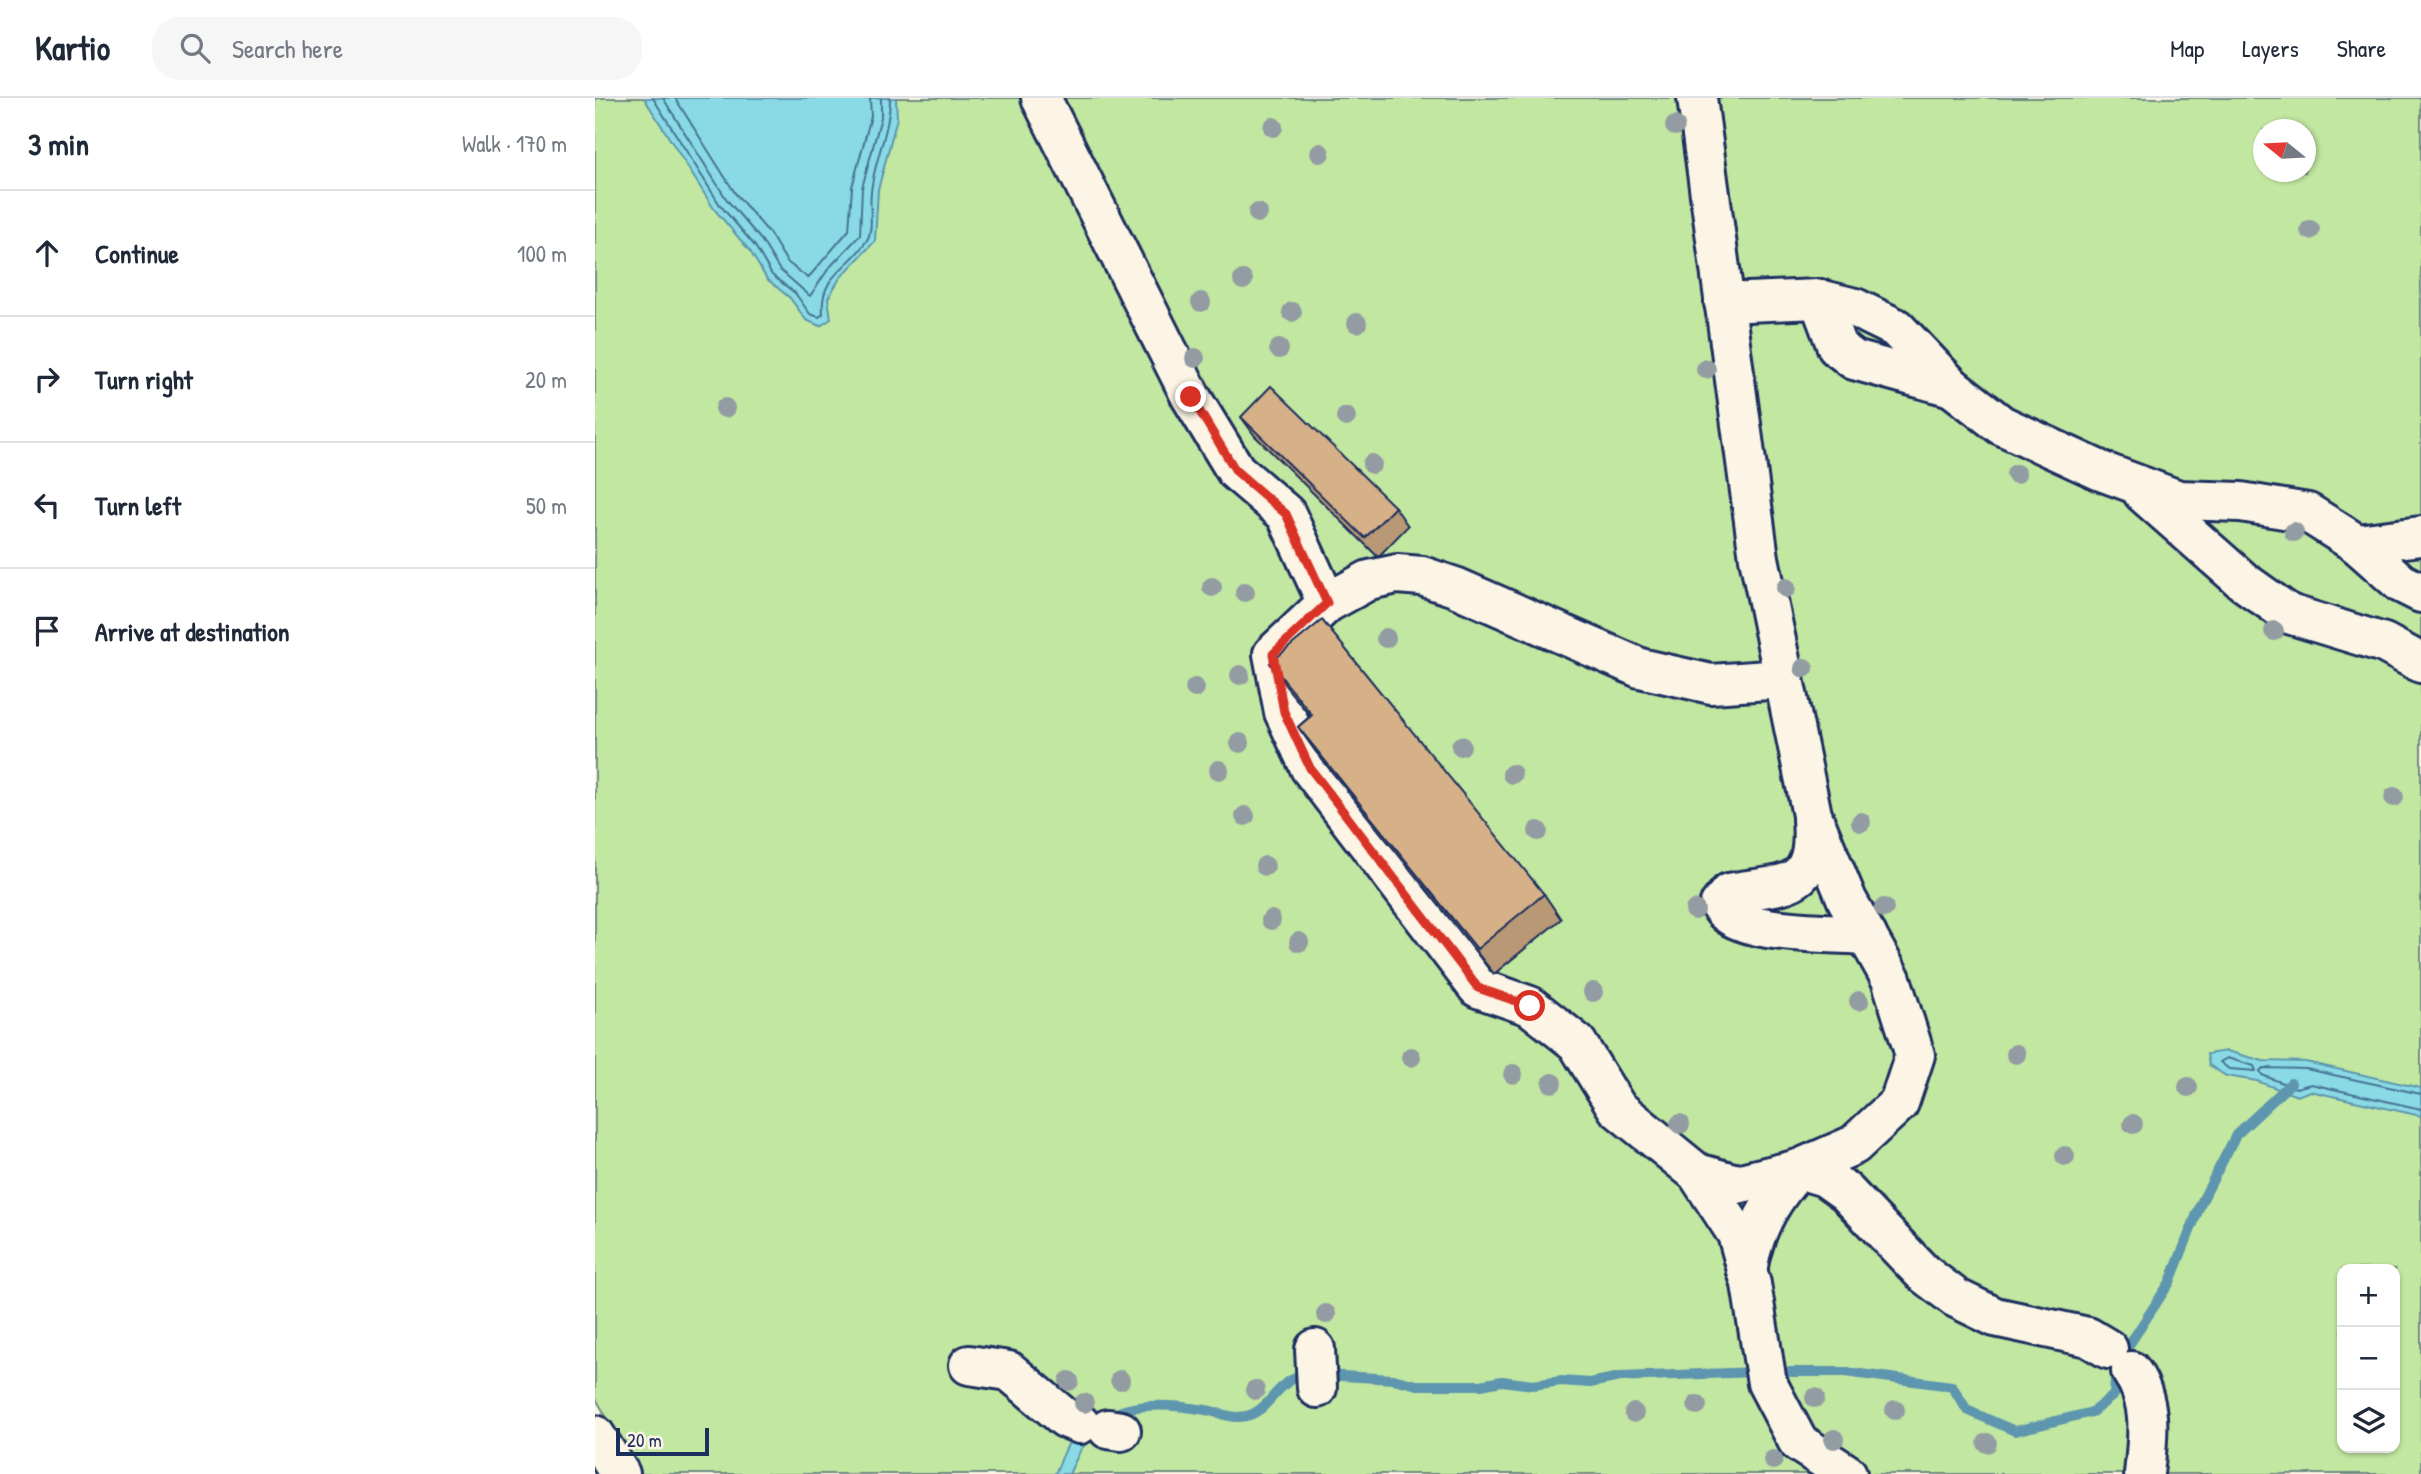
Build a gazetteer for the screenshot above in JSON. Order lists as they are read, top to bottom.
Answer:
{
  "scale_bar": "20 m",
  "north": "left",
  "page": {
    "header": "Kartio",
    "search": "Search here",
    "nav": ["Map", "Layers", "Share"],
    "heading": ["3 min", "Walk · 170 m"],
    "list": [
      ["Continue", "100 m"],
      ["Turn right", "20 m"],
      ["Turn left", "50 m"],
      "Arrive at destination"
    ],
    "map_buttons": ["+", "−"],
    "scale": "20 m"
  }
}
